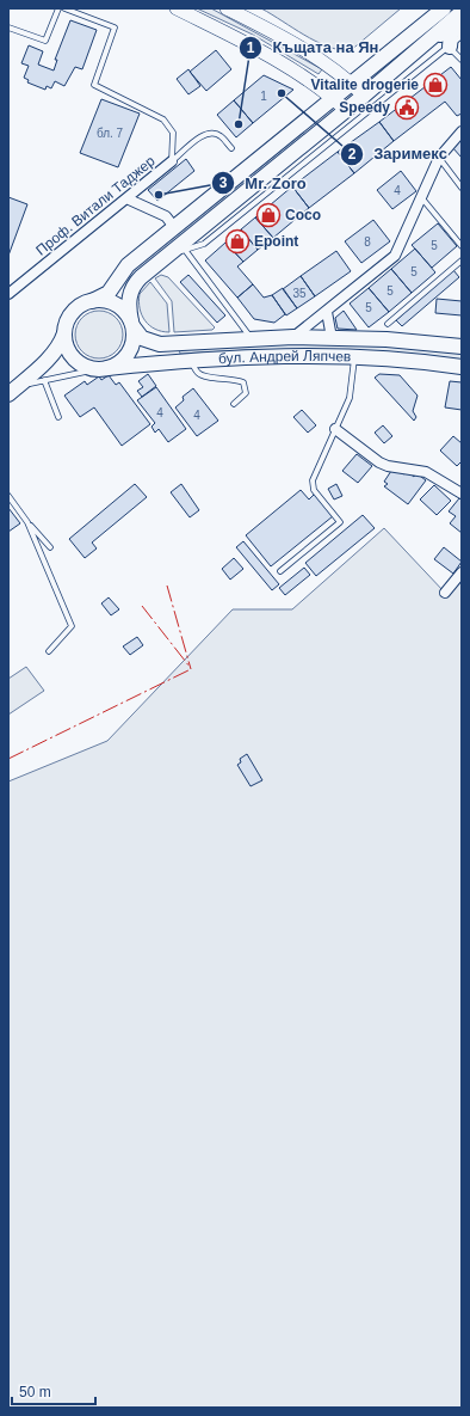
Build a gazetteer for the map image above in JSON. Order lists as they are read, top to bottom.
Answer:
{
  "streets": {
    "main road": ["бул. Андрей Ляпчев"],
    "street": ["Проф. Витали Таджер"]
  },
  "places": {
    "shop": ["Vitalite drogerie", "Coco", "Epoint"],
    "other": ["Заримекс", "Къщата на Ян", "Mr. Zoro"],
    "public building": ["Speedy"]
  },
  "house_numbers": [
    "1",
    "бл. 7",
    "4",
    "8",
    "5",
    "5",
    "5",
    "35",
    "5",
    "4",
    "4"
  ],
  "scale_bar": "50 m"
}
